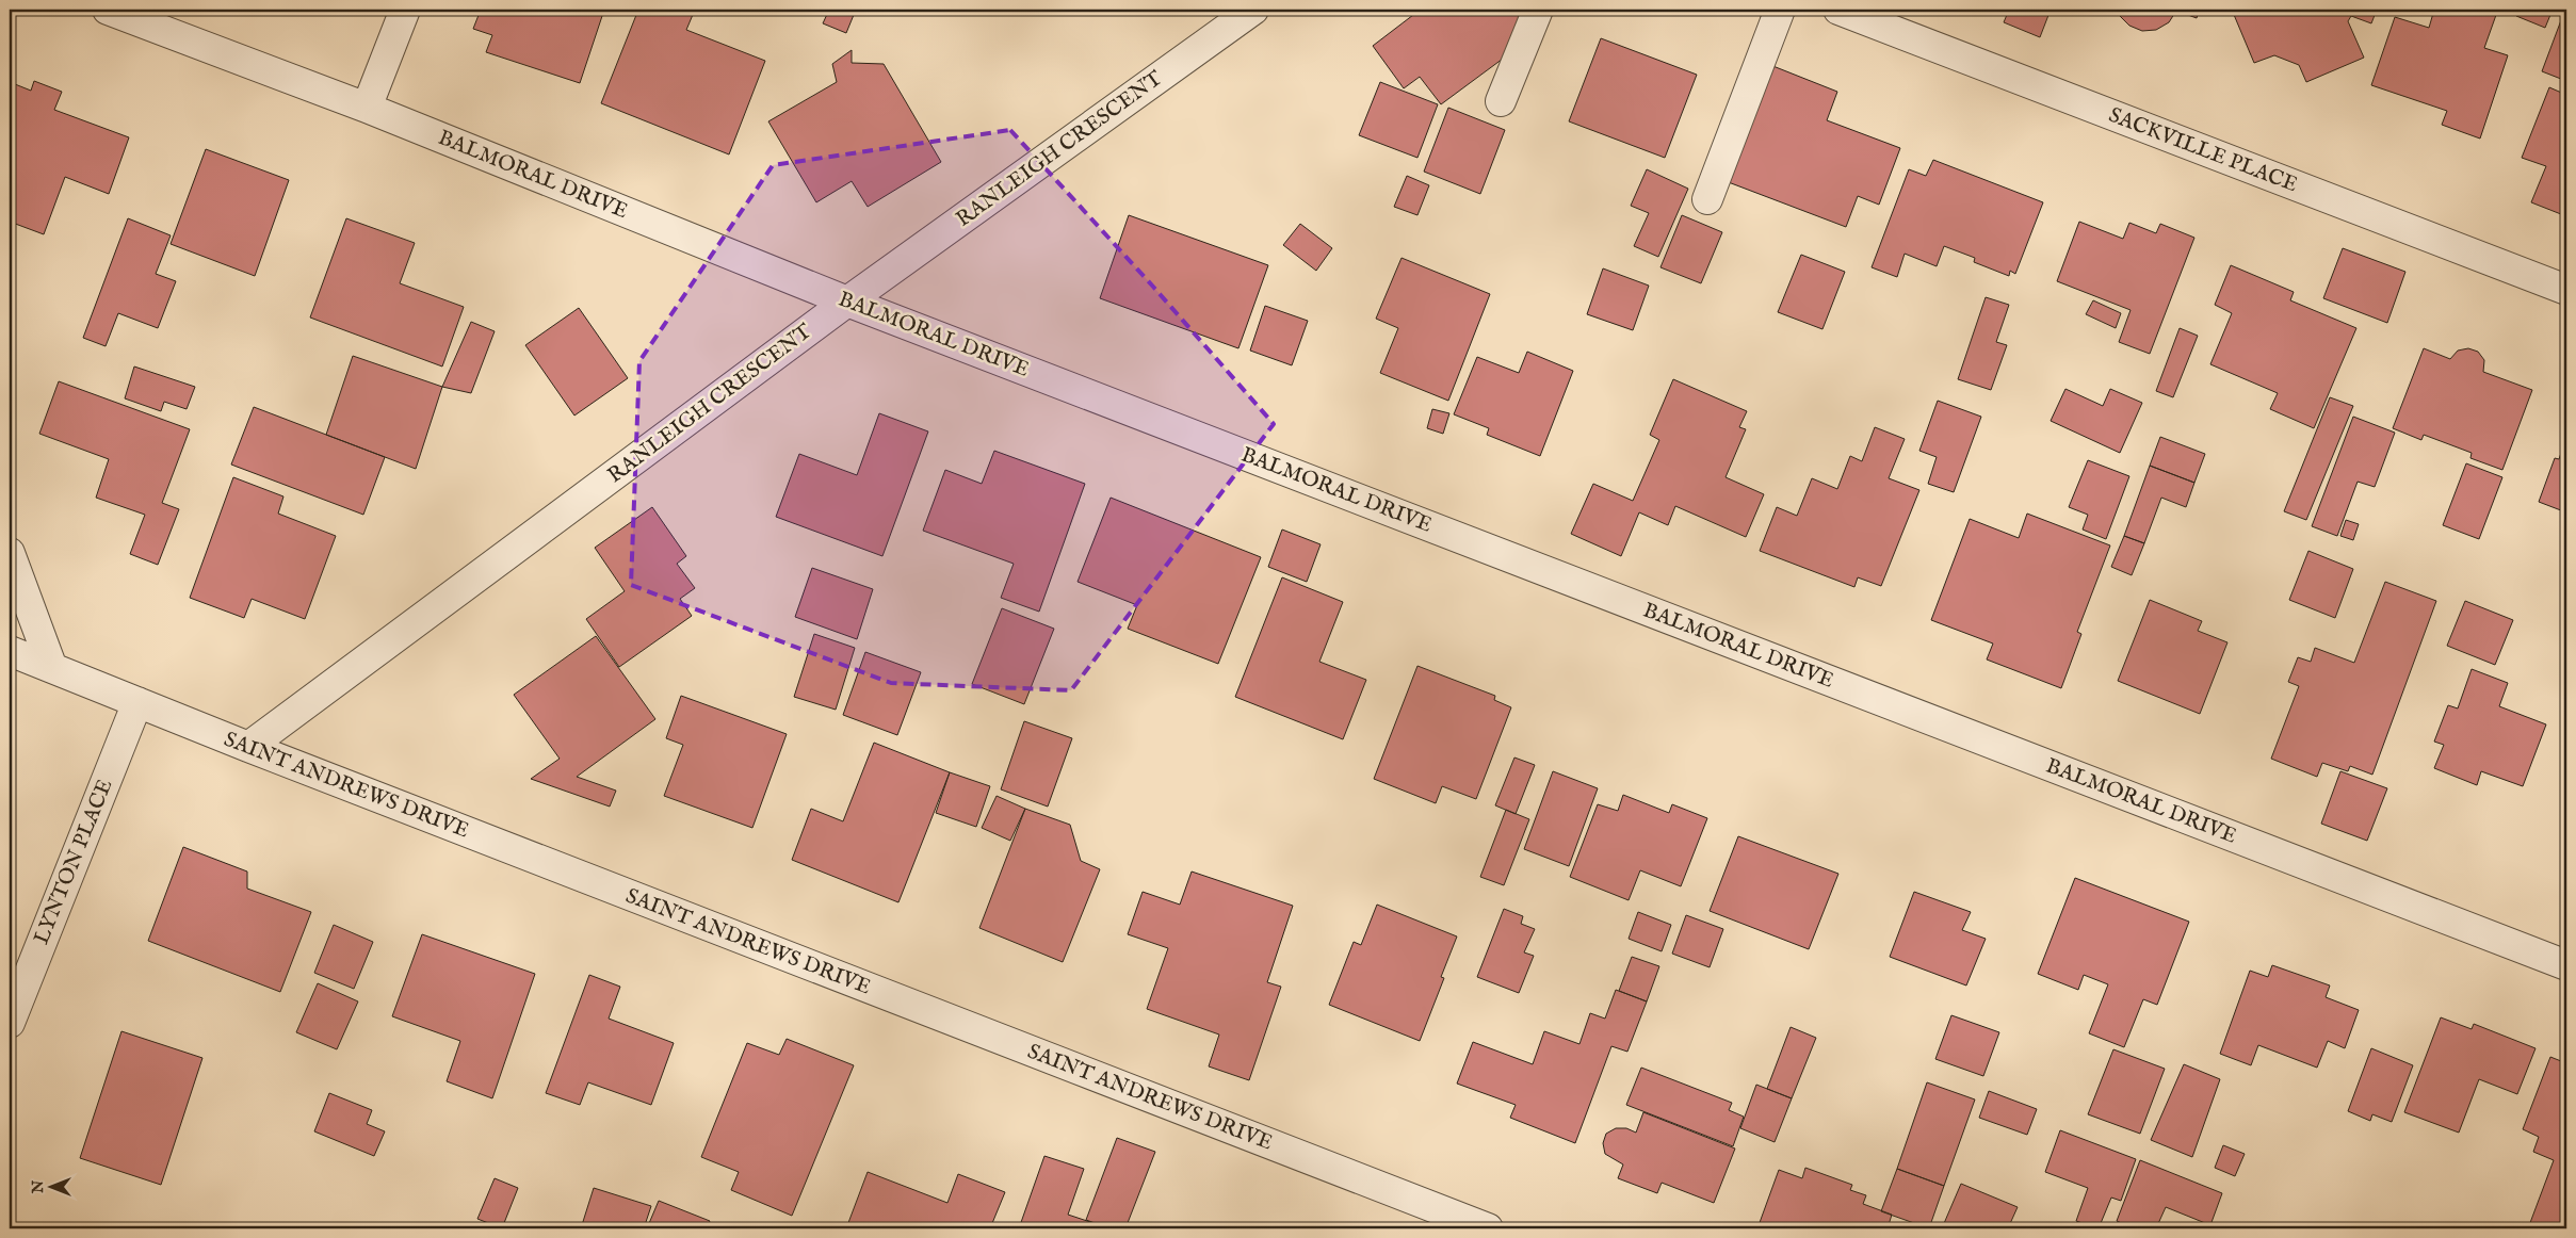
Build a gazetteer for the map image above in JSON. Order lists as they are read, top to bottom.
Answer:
{
  "streets": {
    "street": [
      "RANLEIGH CRESCENT",
      "SACKVILLE PLACE",
      "BALMORAL DRIVE",
      "SAINT ANDREWS DRIVE",
      "LYNTON PLACE"
    ]
  },
  "crossings": [
    ["RANLEIGH CRESCENT", "BALMORAL DRIVE"],
    ["RANLEIGH CRESCENT", "SAINT ANDREWS DRIVE"],
    ["SAINT ANDREWS DRIVE", "LYNTON PLACE"]
  ],
  "north": "left"
}
